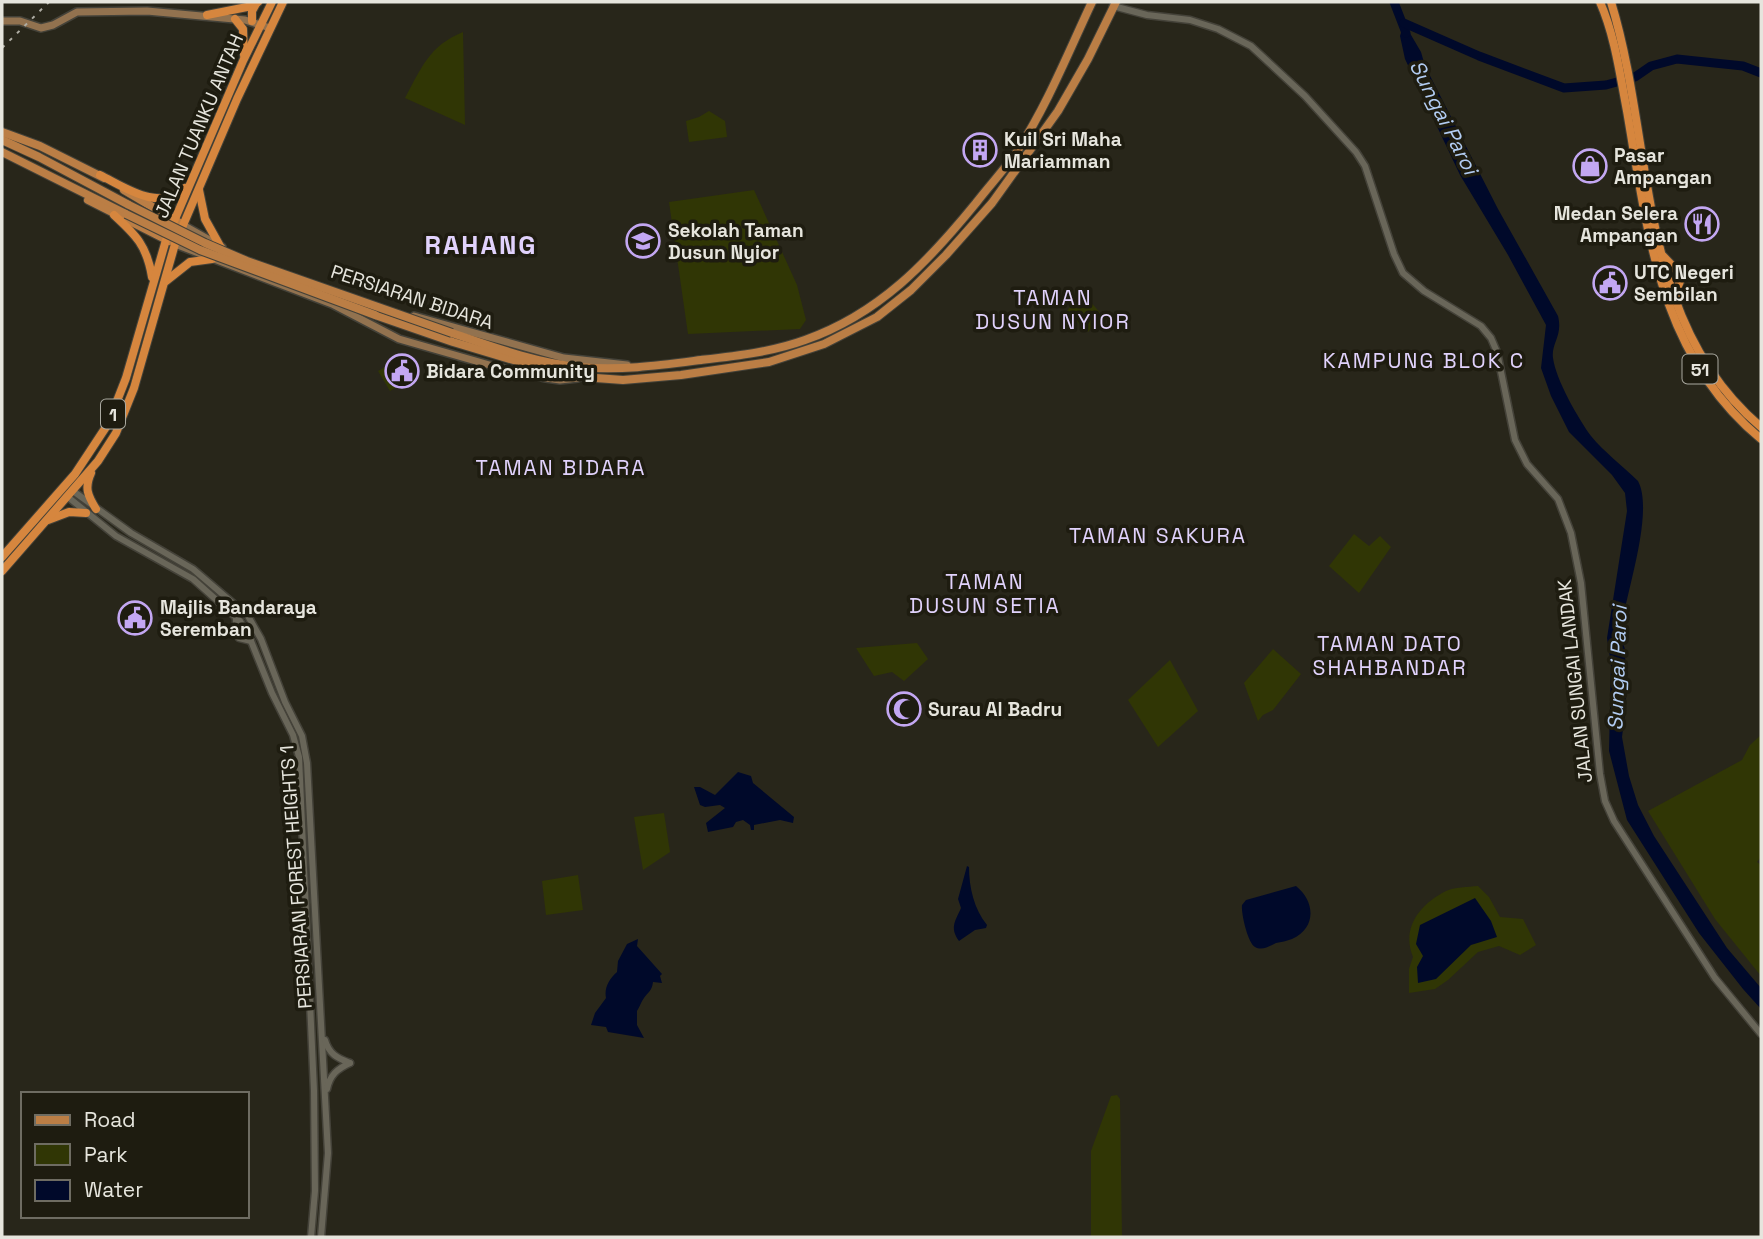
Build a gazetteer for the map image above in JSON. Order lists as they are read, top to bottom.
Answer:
{
  "streets": {
    "highway": ["JALAN TUANKU ANTAH", "51", "1"],
    "main road": ["PERSIARAN BIDARA"],
    "street": ["JALAN SUNGAI LANDAK", "PERSIARAN FOREST HEIGHTS 1"]
  },
  "crossings": [
    ["JALAN TUANKU ANTAH", "PERSIARAN BIDARA"],
    ["JALAN TUANKU ANTAH", "1"],
    ["PERSIARAN BIDARA", "1"],
    ["PERSIARAN BIDARA", "JALAN SUNGAI LANDAK"],
    ["1", "PERSIARAN FOREST HEIGHTS 1"]
  ],
  "districts": [
    "RAHANG",
    "TAMAN DUSUN NYIOR",
    "KAMPUNG BLOK C",
    "TAMAN BIDARA",
    "TAMAN SAKURA",
    "TAMAN DUSUN SETIA",
    "TAMAN DATO SHAHBANDAR"
  ],
  "water": ["Sungai Paroi"],
  "places": {
    "building": ["Kuil Sri Maha Mariamman"],
    "shop": ["Pasar Ampangan"],
    "restaurant": ["Medan Selera Ampangan"],
    "school or university": ["Sekolah Taman Dusun Nyior"],
    "public building": ["UTC Negeri Sembilan", "Bidara Community", "Majlis Bandaraya Seremban"],
    "mosque": ["Surau Al Badru"]
  },
  "legend": ["Road", "Park", "Water"]
}
